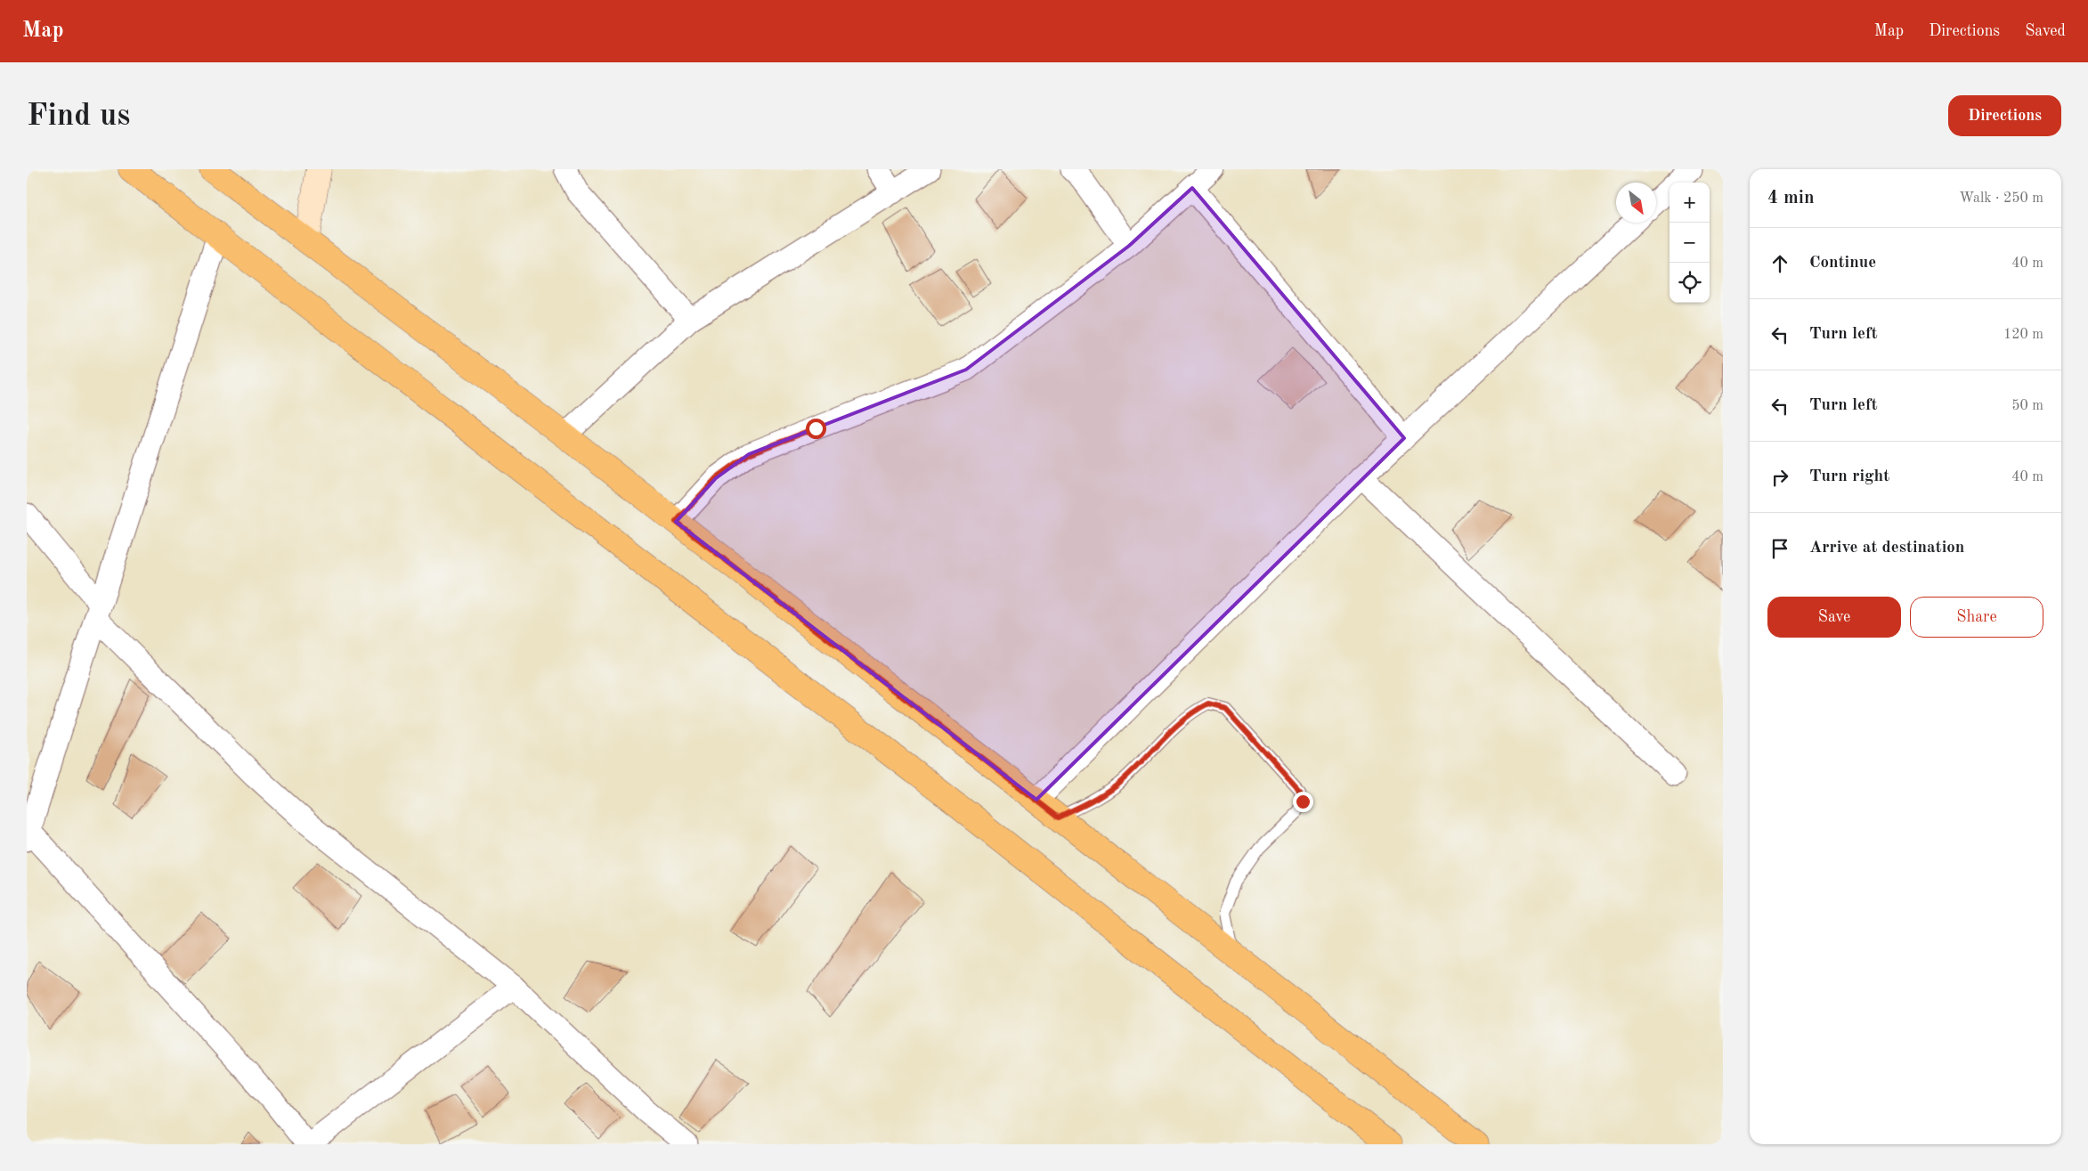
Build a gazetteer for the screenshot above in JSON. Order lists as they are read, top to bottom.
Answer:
{
  "north": "bottom right",
  "page": {
    "header": "Map",
    "nav": ["Map", "Directions", "Saved"],
    "buttons": [
      "Directions",
      ["Save", "Share"]
    ],
    "title": "Find us",
    "heading": ["4 min", "Walk · 250 m"],
    "map_buttons": ["+", "−"],
    "list": [
      ["Continue", "40 m"],
      ["Turn left", "120 m"],
      ["Turn left", "50 m"],
      ["Turn right", "40 m"],
      "Arrive at destination"
    ]
  }
}
